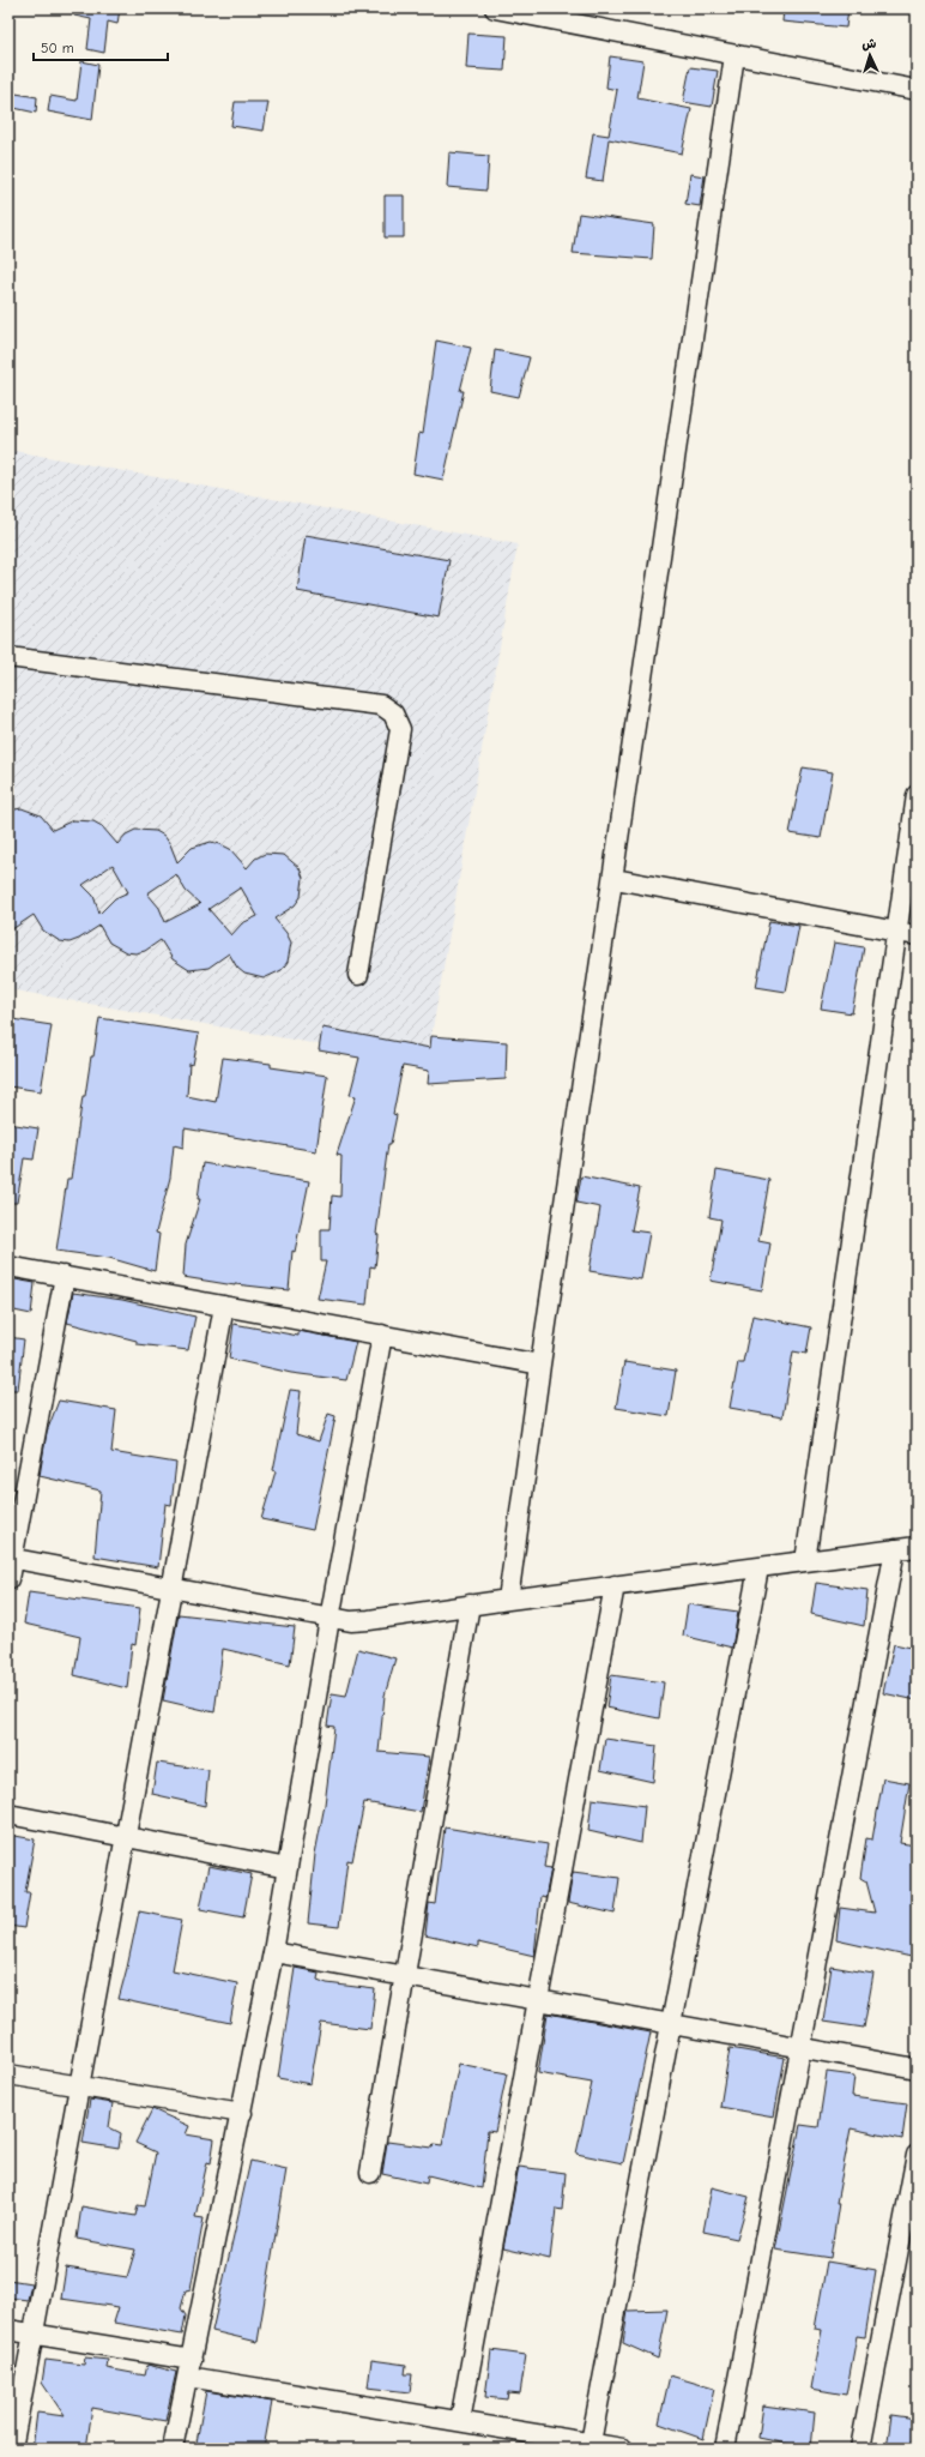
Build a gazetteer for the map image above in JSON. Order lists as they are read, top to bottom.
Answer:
{
  "scale_bar": "50 m",
  "north": "top"
}
